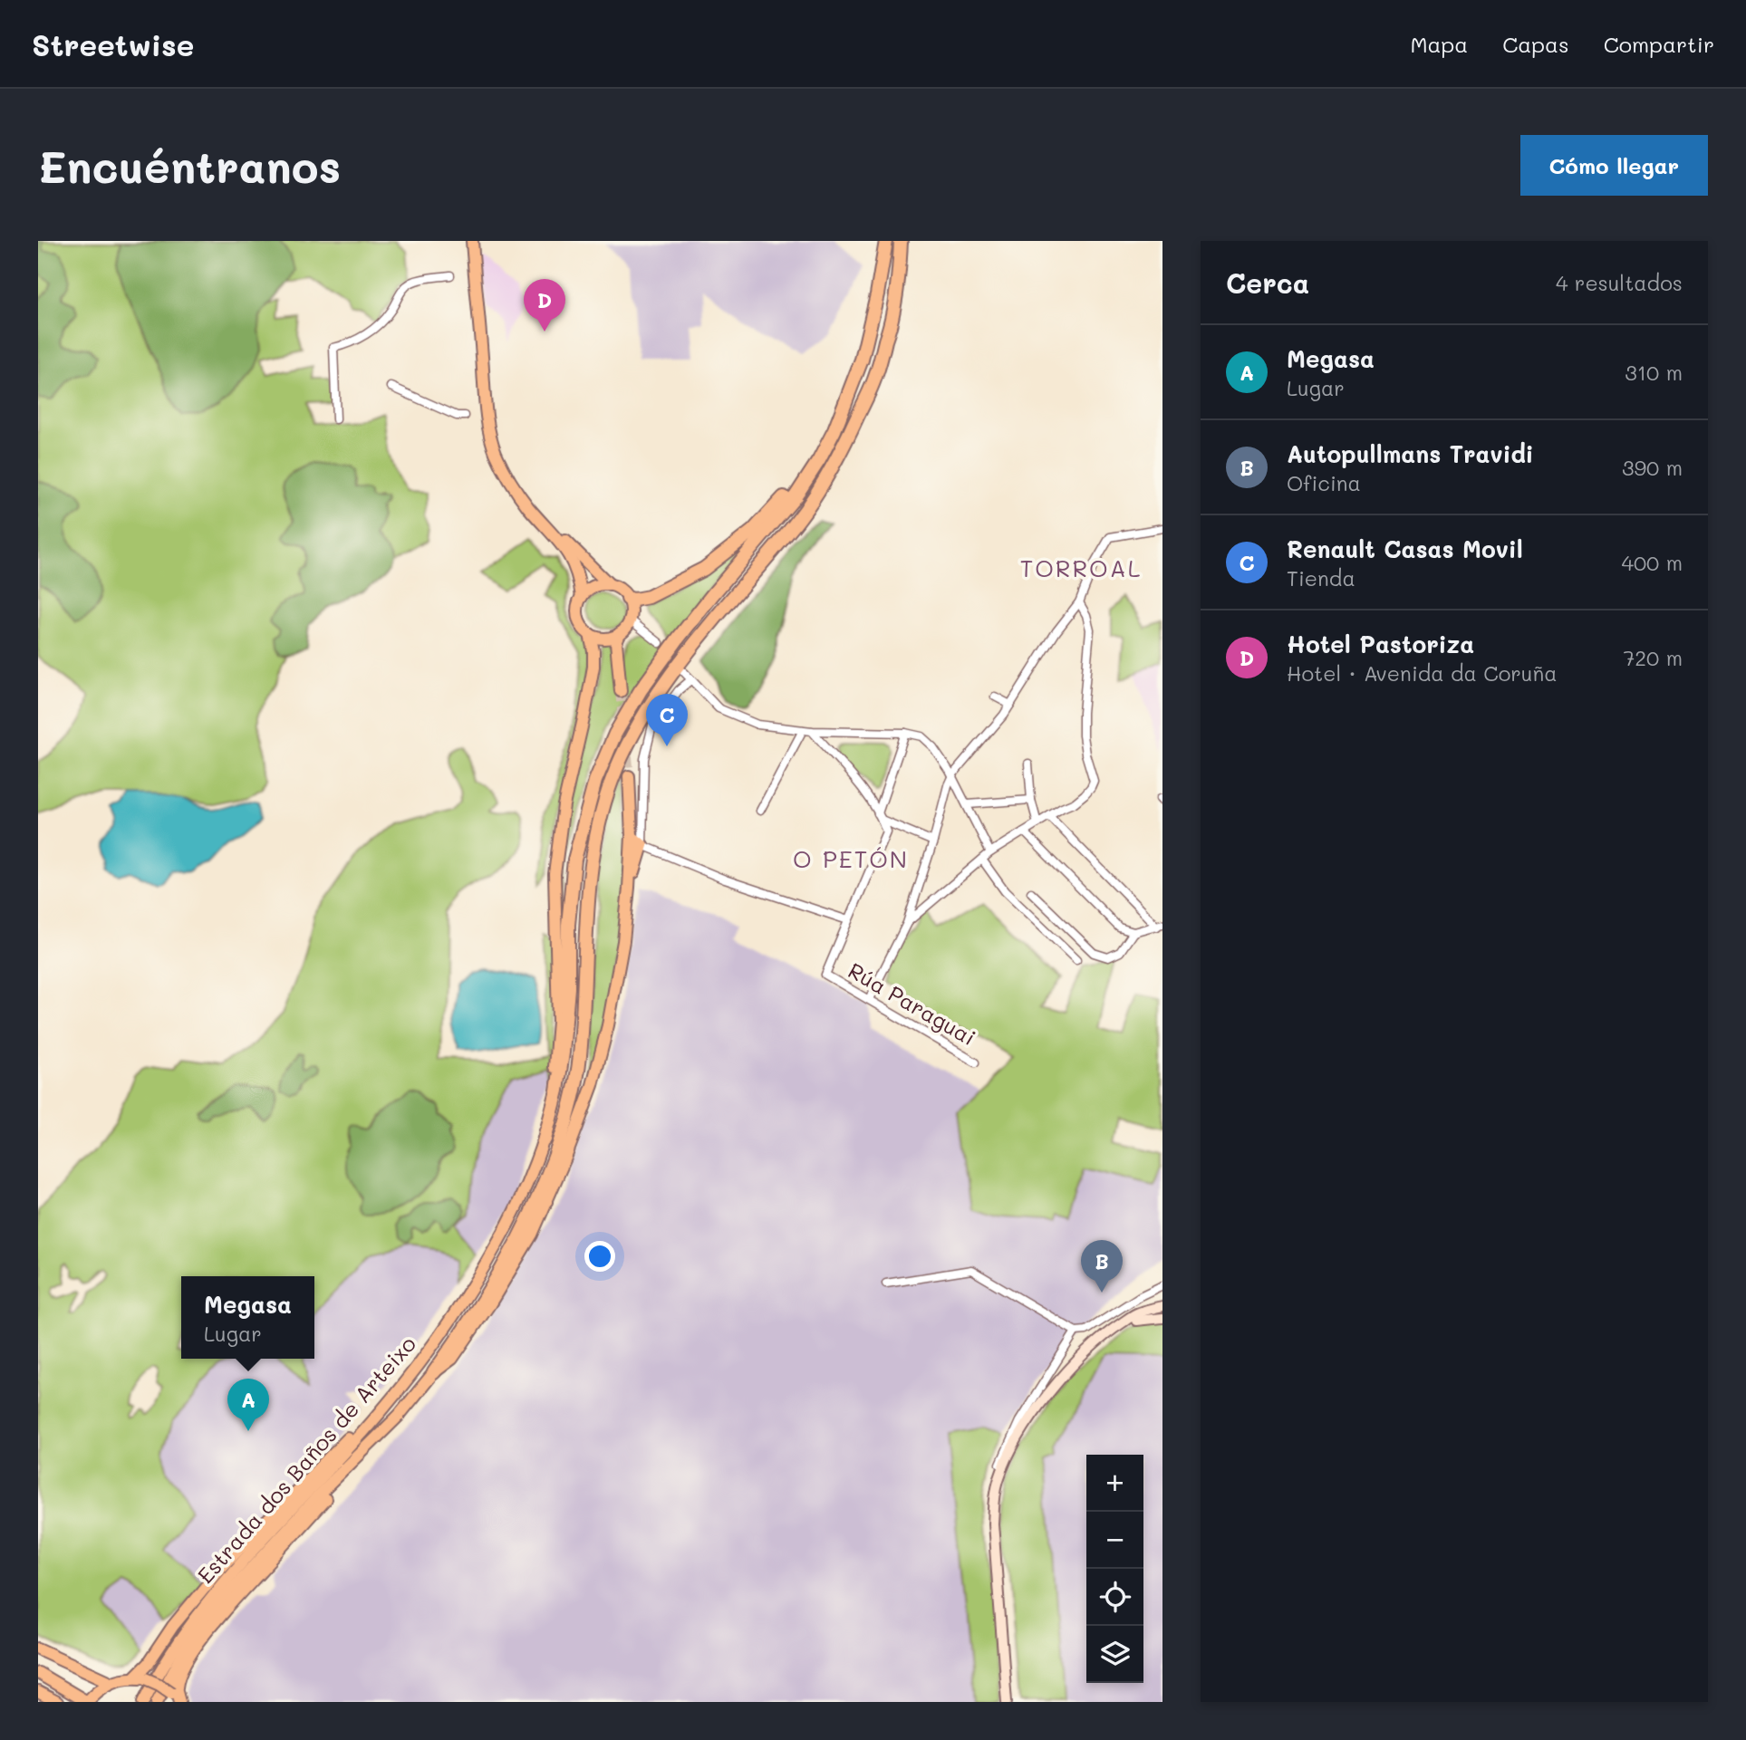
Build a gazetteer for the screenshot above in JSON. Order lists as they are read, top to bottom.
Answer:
{
  "streets": {
    "main road": ["Estrada dos Baños de Arteixo"],
    "street": ["Rúa Paraguai"]
  },
  "districts": ["TORROAL", "O PETÓN"],
  "page": {
    "header": "Streetwise",
    "nav": ["Mapa", "Capas", "Compartir"],
    "buttons": "Cómo llegar",
    "title": "Encuéntranos",
    "heading": ["Cerca", "4 resultados"],
    "pins": [
      "D",
      "C",
      "B",
      "A"
    ],
    "list": [
      {
        "mark": "A",
        "name": "Megasa",
        "note": "Lugar",
        "value": "310 m"
      },
      {
        "mark": "B",
        "name": "Autopullmans Travidi",
        "note": "Oficina",
        "value": "390 m"
      },
      {
        "mark": "C",
        "name": "Renault Casas Movil",
        "note": "Tienda",
        "value": "400 m"
      },
      {
        "mark": "D",
        "name": "Hotel Pastoriza",
        "note": "Hotel · Avenida da Coruña",
        "value": "720 m"
      }
    ],
    "popup": ["Megasa", "Lugar"],
    "map_buttons": ["+", "−"]
  }
}
